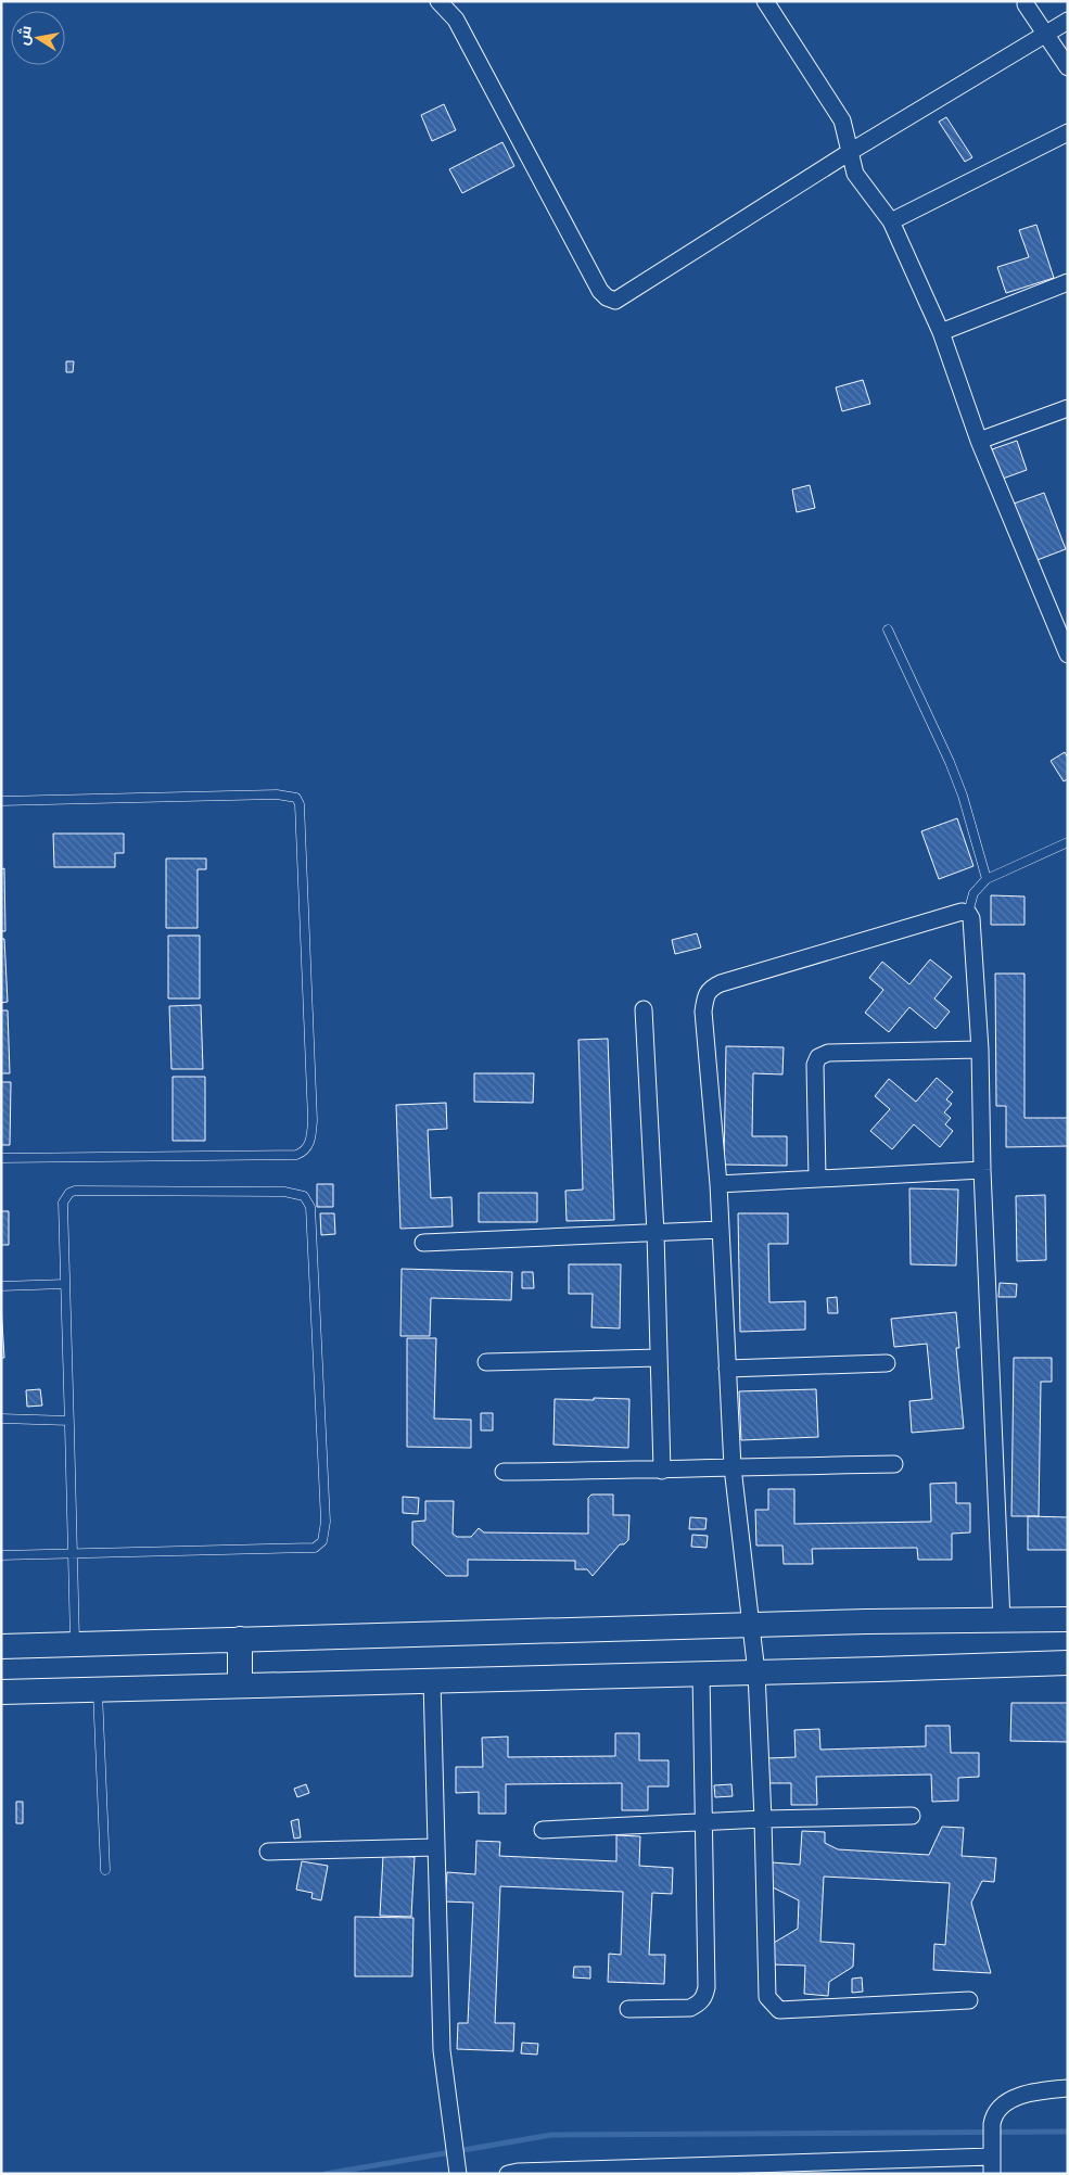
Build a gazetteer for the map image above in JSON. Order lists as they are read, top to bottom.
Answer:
{
  "north": "left"
}
